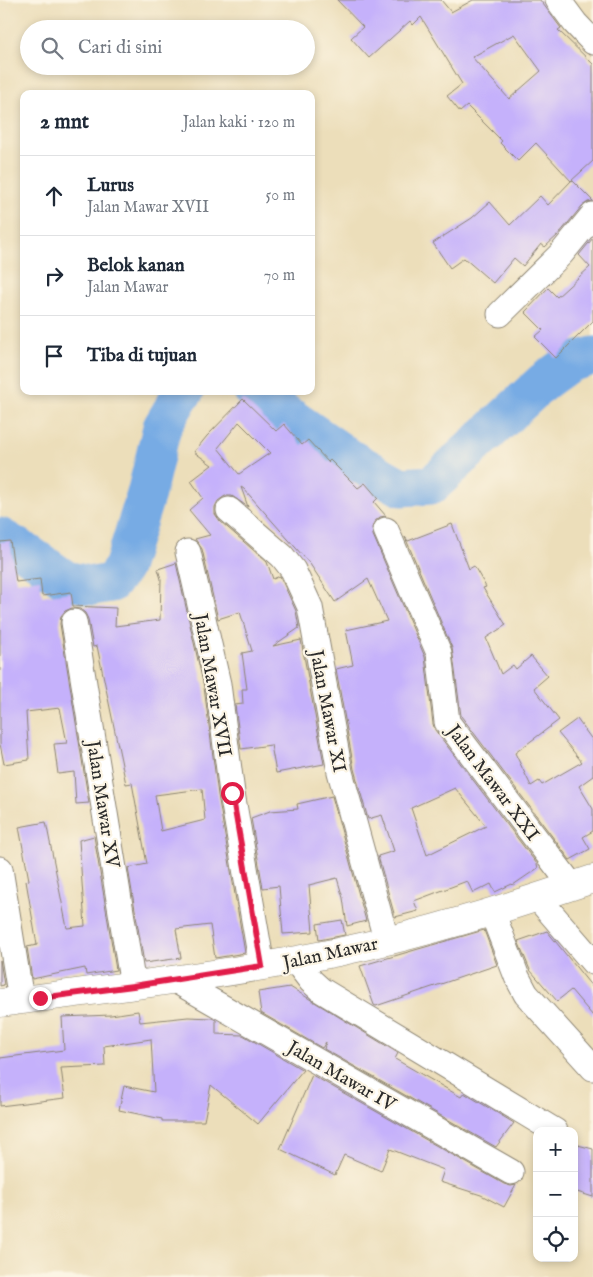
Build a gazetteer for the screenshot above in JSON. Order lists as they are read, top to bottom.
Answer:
{
  "streets": {
    "street": [
      "Jalan Mawar XVII",
      "Jalan Mawar XI",
      "Jalan Mawar XXI",
      "Jalan Mawar XV",
      "Jalan Mawar",
      "Jalan Mawar IV"
    ]
  },
  "crossings": [
    ["Jalan Mawar XVII", "Jalan Mawar"],
    ["Jalan Mawar XI", "Jalan Mawar"],
    ["Jalan Mawar XXI", "Jalan Mawar"],
    ["Jalan Mawar XV", "Jalan Mawar"],
    ["Jalan Mawar", "Jalan Mawar IV"]
  ],
  "page": {
    "search": "Cari di sini",
    "heading": ["2 mnt", "Jalan kaki · 120 m"],
    "list": [
      ["Lurus", "Jalan Mawar XVII", "50 m"],
      ["Belok kanan", "Jalan Mawar", "70 m"],
      "Tiba di tujuan"
    ],
    "map_buttons": ["+", "−"]
  }
}
